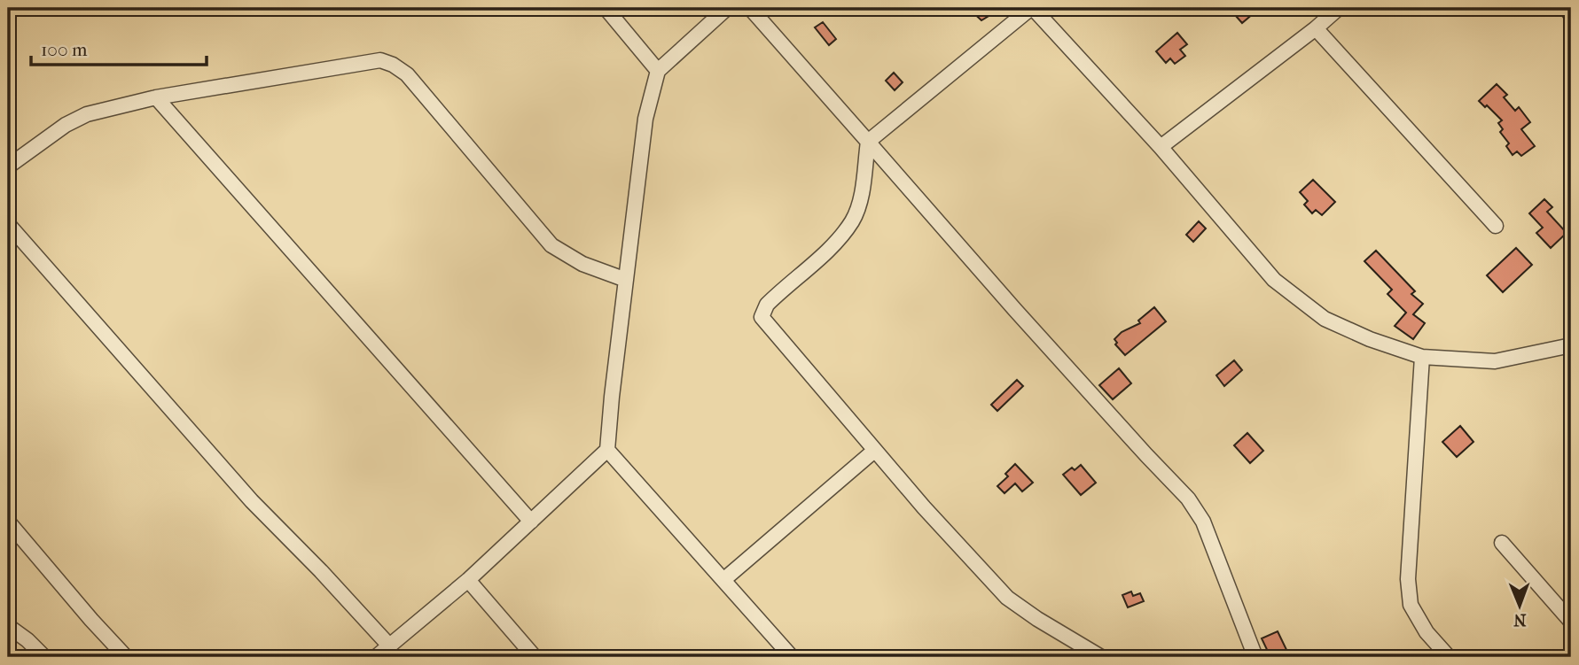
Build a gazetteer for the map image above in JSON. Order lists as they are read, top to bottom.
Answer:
{
  "scale_bar": "100 m",
  "north": "bottom"
}
